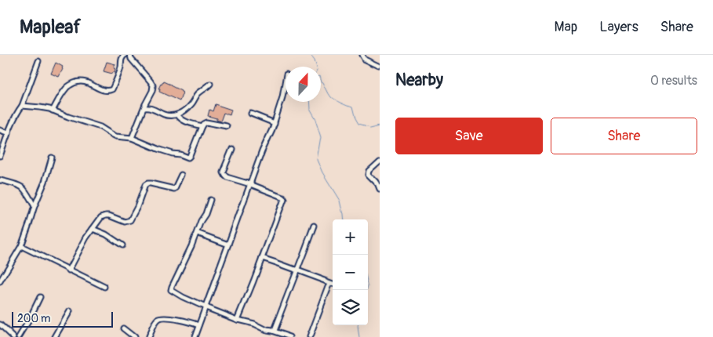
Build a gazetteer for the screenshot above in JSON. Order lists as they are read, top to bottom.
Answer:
{
  "scale_bar": "200 m",
  "north": "top",
  "page": {
    "header": "Mapleaf",
    "nav": ["Map", "Layers", "Share"],
    "heading": ["Nearby", "0 results"],
    "buttons": ["Save", "Share"],
    "map_buttons": ["+", "−"],
    "scale": "200 m"
  }
}
